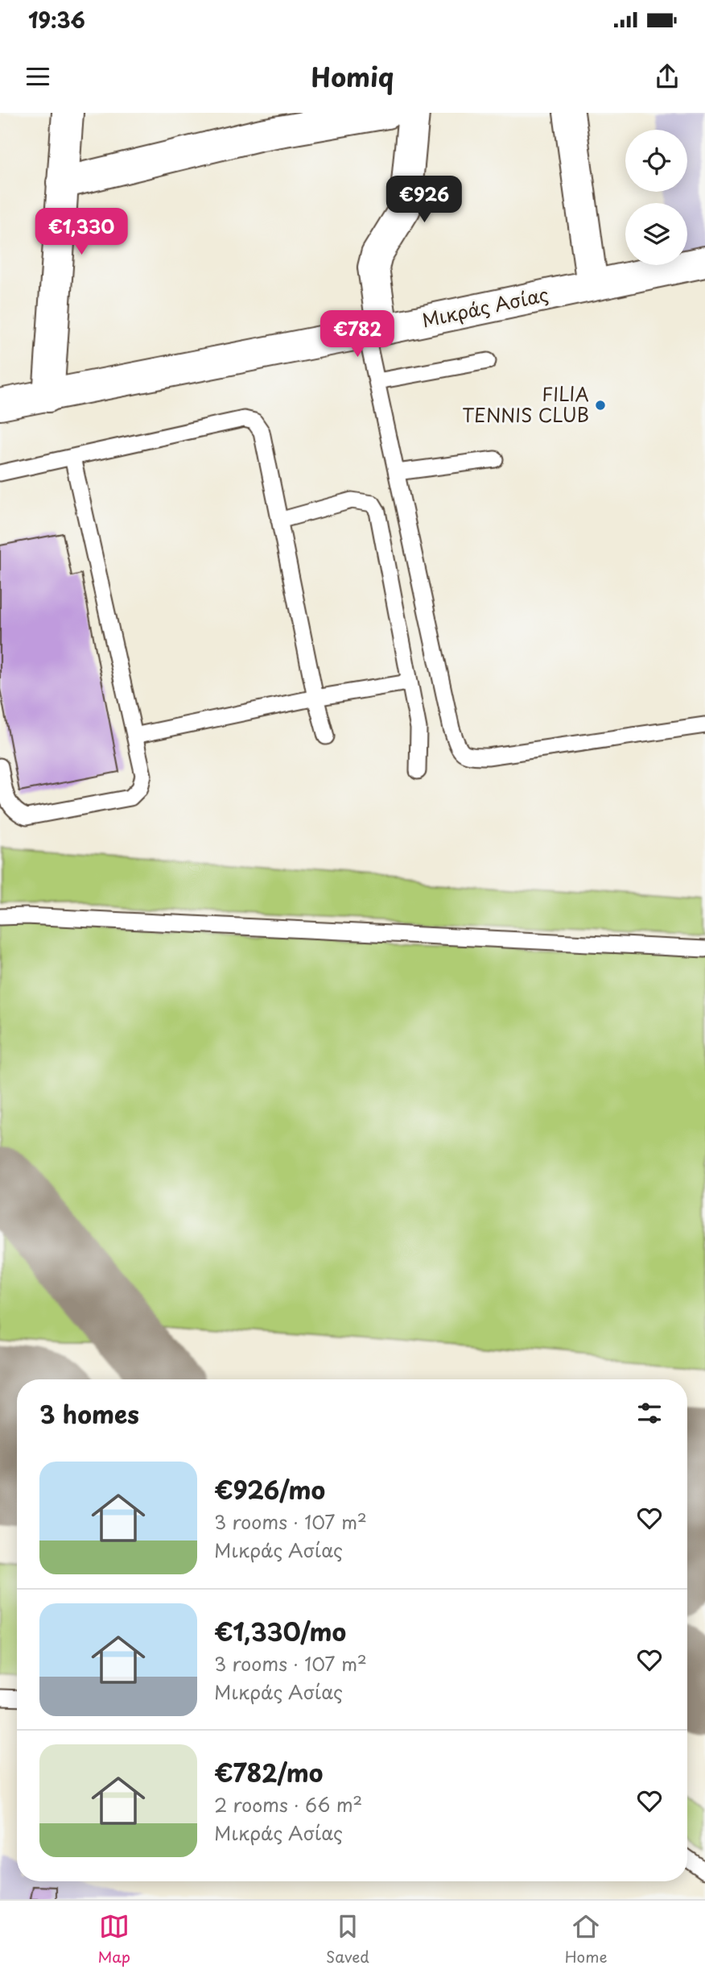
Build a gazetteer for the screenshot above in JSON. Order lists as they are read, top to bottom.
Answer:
{
  "streets": {
    "street": ["Μικράς Ασίας"]
  },
  "places": ["FILIA TENNIS CLUB"],
  "page": {
    "status": "19:36",
    "header": "Homiq",
    "price": ["€926", "€1,330", "€782"],
    "heading": "3 homes",
    "list": [
      {
        "name": "€926/mo",
        "note": "3 rooms · 107 m² · Μικράς Ασίας"
      },
      {
        "name": "€1,330/mo",
        "note": "3 rooms · 107 m² · Μικράς Ασίας"
      },
      {
        "name": "€782/mo",
        "note": "2 rooms · 66 m² · Μικράς Ασίας"
      }
    ],
    "tabs": ["Map", "Saved", "Home"]
  }
}
